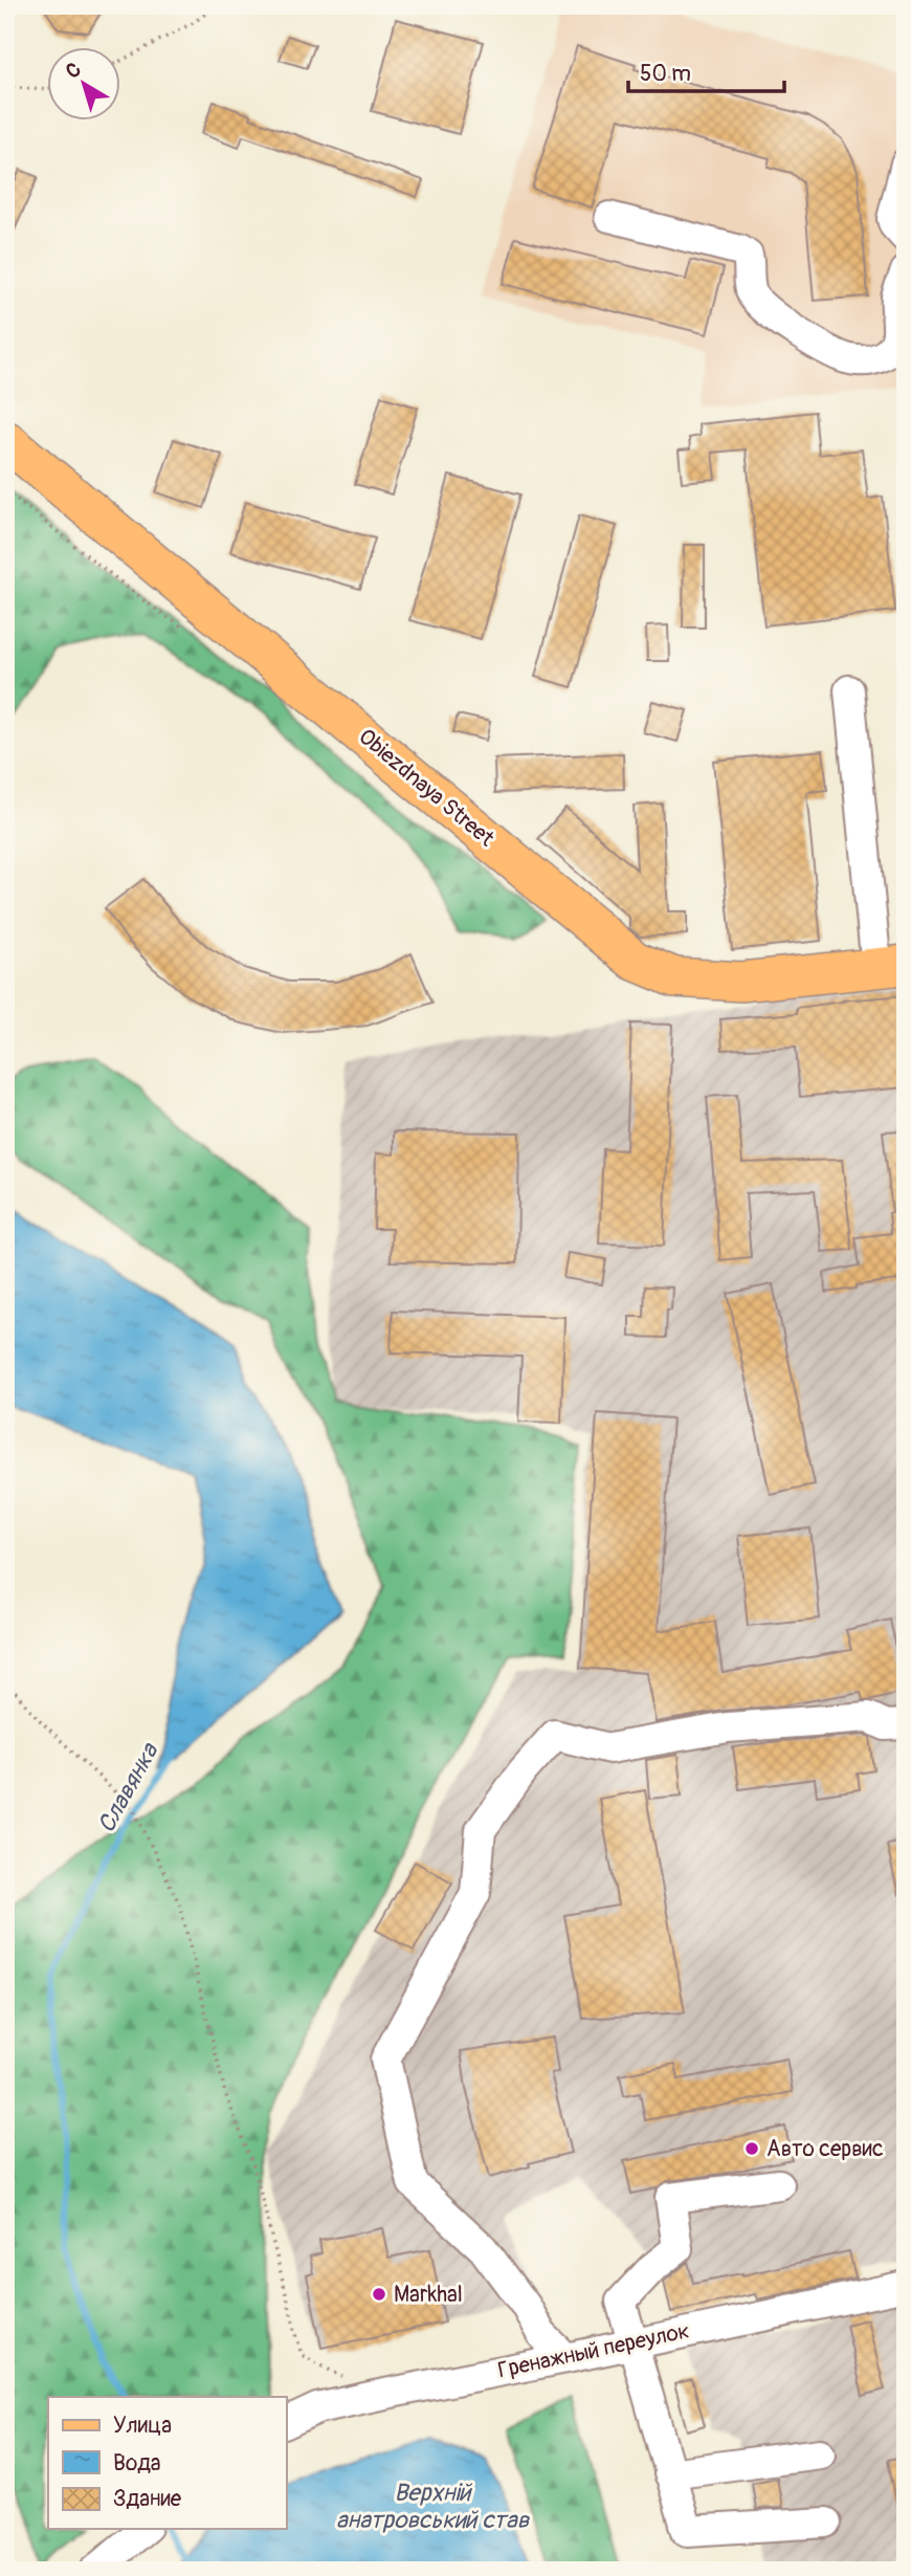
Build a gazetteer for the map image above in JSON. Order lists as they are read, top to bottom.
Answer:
{
  "streets": {
    "main road": ["Obiezdnaya Street"],
    "street": ["Гренажный переулок"]
  },
  "water": ["Славянка", "Верхній анатровський став"],
  "places": ["Авто сервис", "Markhal"],
  "legend": ["Улица", "Вода", "Здание"],
  "scale_bar": "50 m",
  "north": "top left"
}
